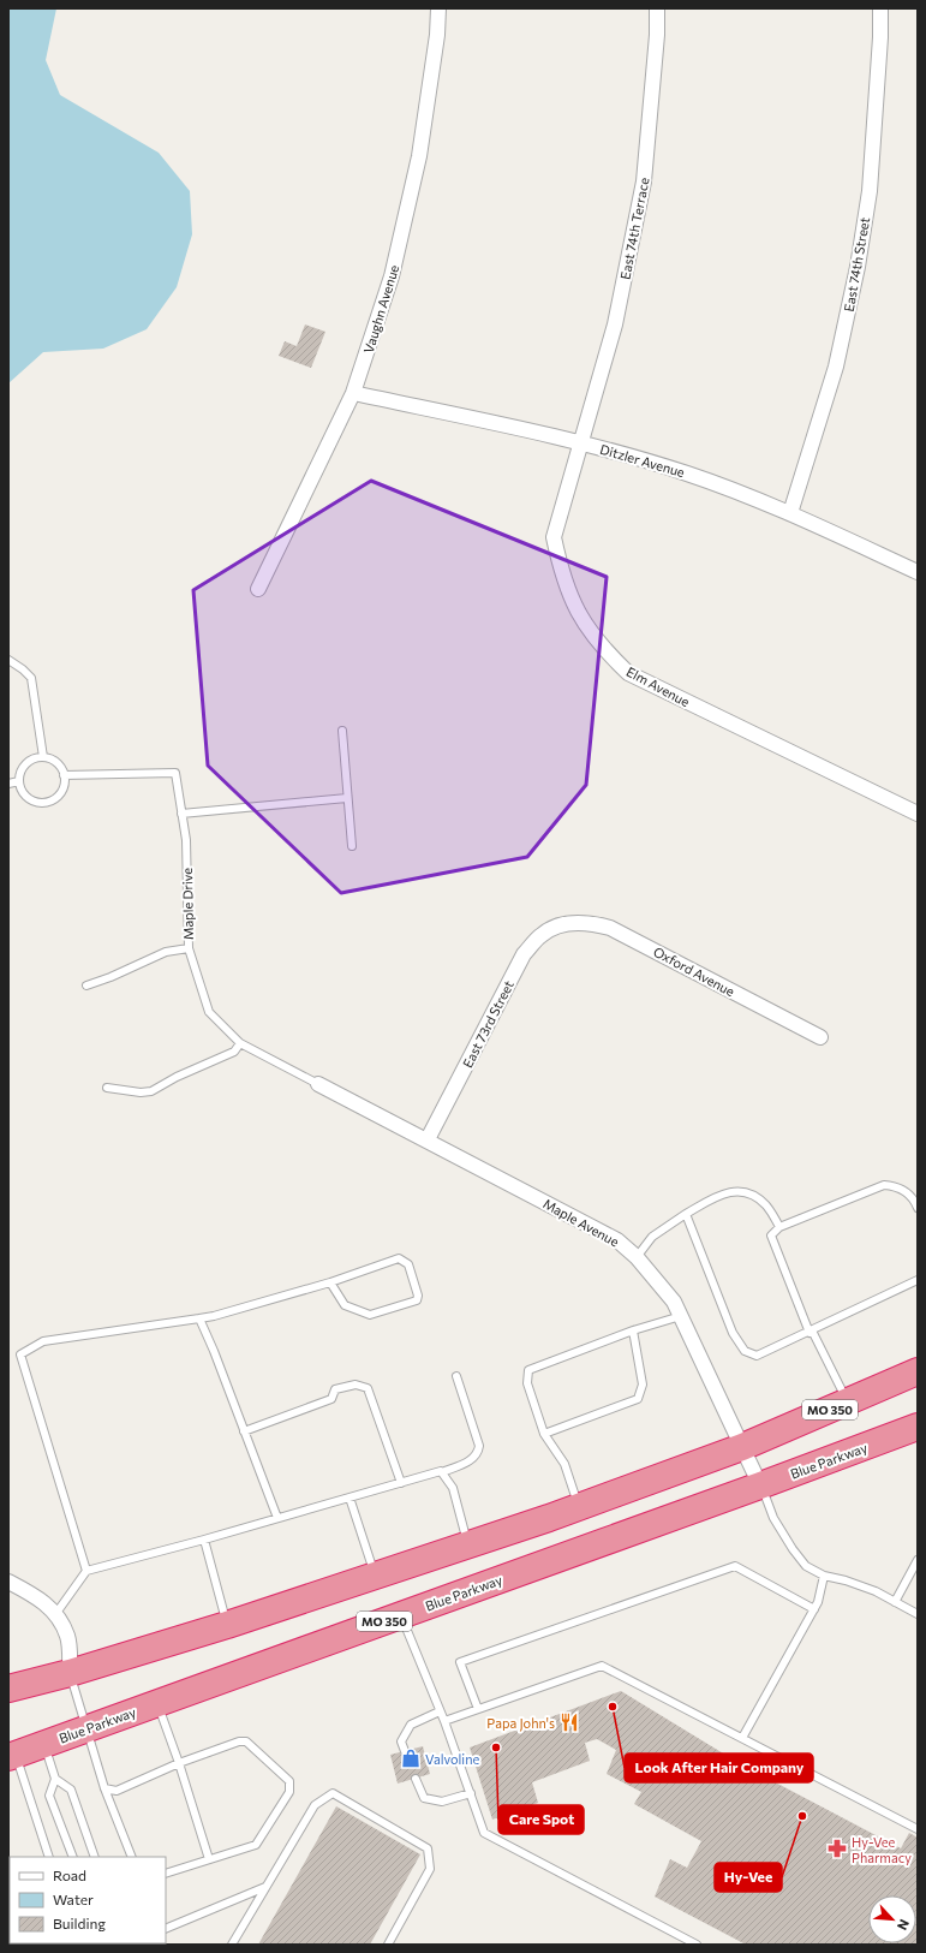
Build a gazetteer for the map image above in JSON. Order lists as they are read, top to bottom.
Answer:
{
  "streets": {
    "highway": ["MO 350", "Blue Parkway"],
    "street": [
      "East 74th Terrace",
      "East 74th Street",
      "Vaughn Avenue",
      "Ditzler Avenue",
      "Elm Avenue",
      "Oxford Avenue",
      "East 73rd Street",
      "Maple Avenue"
    ],
    "lane": ["Maple Drive"]
  },
  "crossings": [
    ["East 74th Terrace", "Ditzler Avenue"],
    ["East 74th Terrace", "Elm Avenue"],
    ["East 74th Street", "Ditzler Avenue"],
    ["Vaughn Avenue", "Ditzler Avenue"],
    ["Ditzler Avenue", "Elm Avenue"],
    ["Maple Drive", "Maple Avenue"],
    ["Oxford Avenue", "East 73rd Street"],
    ["East 73rd Street", "Maple Avenue"],
    ["Maple Avenue", "MO 350"],
    ["Maple Avenue", "Blue Parkway"]
  ],
  "places": {
    "other": ["Look After Hair Company", "Care Spot", "Hy-Vee"],
    "restaurant": ["Papa John's"],
    "shop": ["Valvoline"],
    "pharmacy": ["Hy-Vee Pharmacy"]
  },
  "legend": ["Road", "Water", "Building"],
  "north": "bottom right"
}
